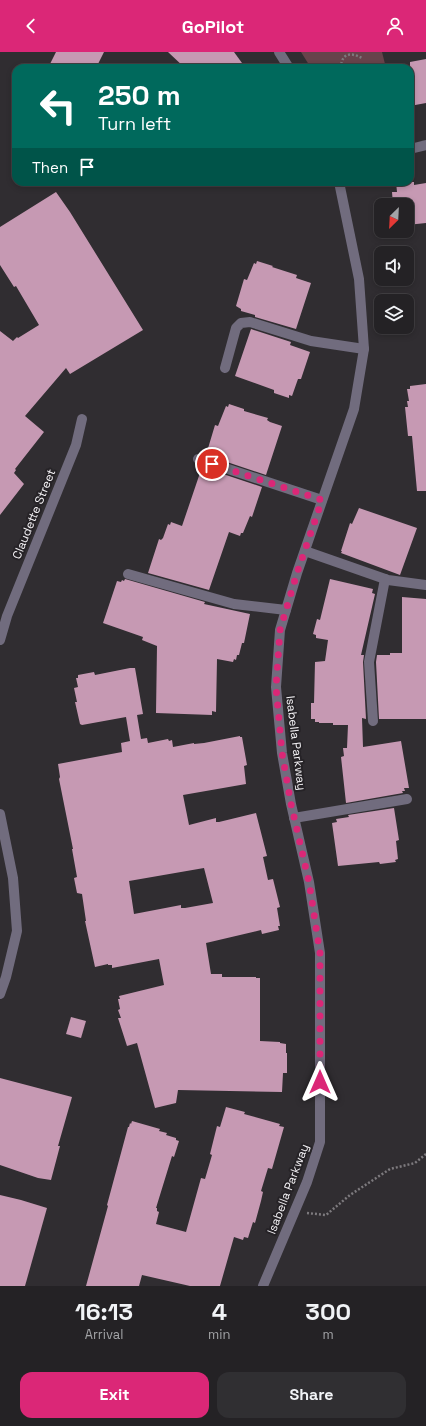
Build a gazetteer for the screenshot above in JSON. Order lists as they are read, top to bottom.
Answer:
{
  "streets": {
    "street": ["Claudette Street", "Isabella Parkway"]
  },
  "north": "bottom left",
  "page": {
    "header": "GoPilot",
    "turn": ["250 m", "Turn left"],
    "then": "Then",
    "eta": [
      "16:13",
      "Arrival",
      "4",
      "min",
      "300",
      "m"
    ],
    "buttons": ["Exit", "Share"]
  }
}
